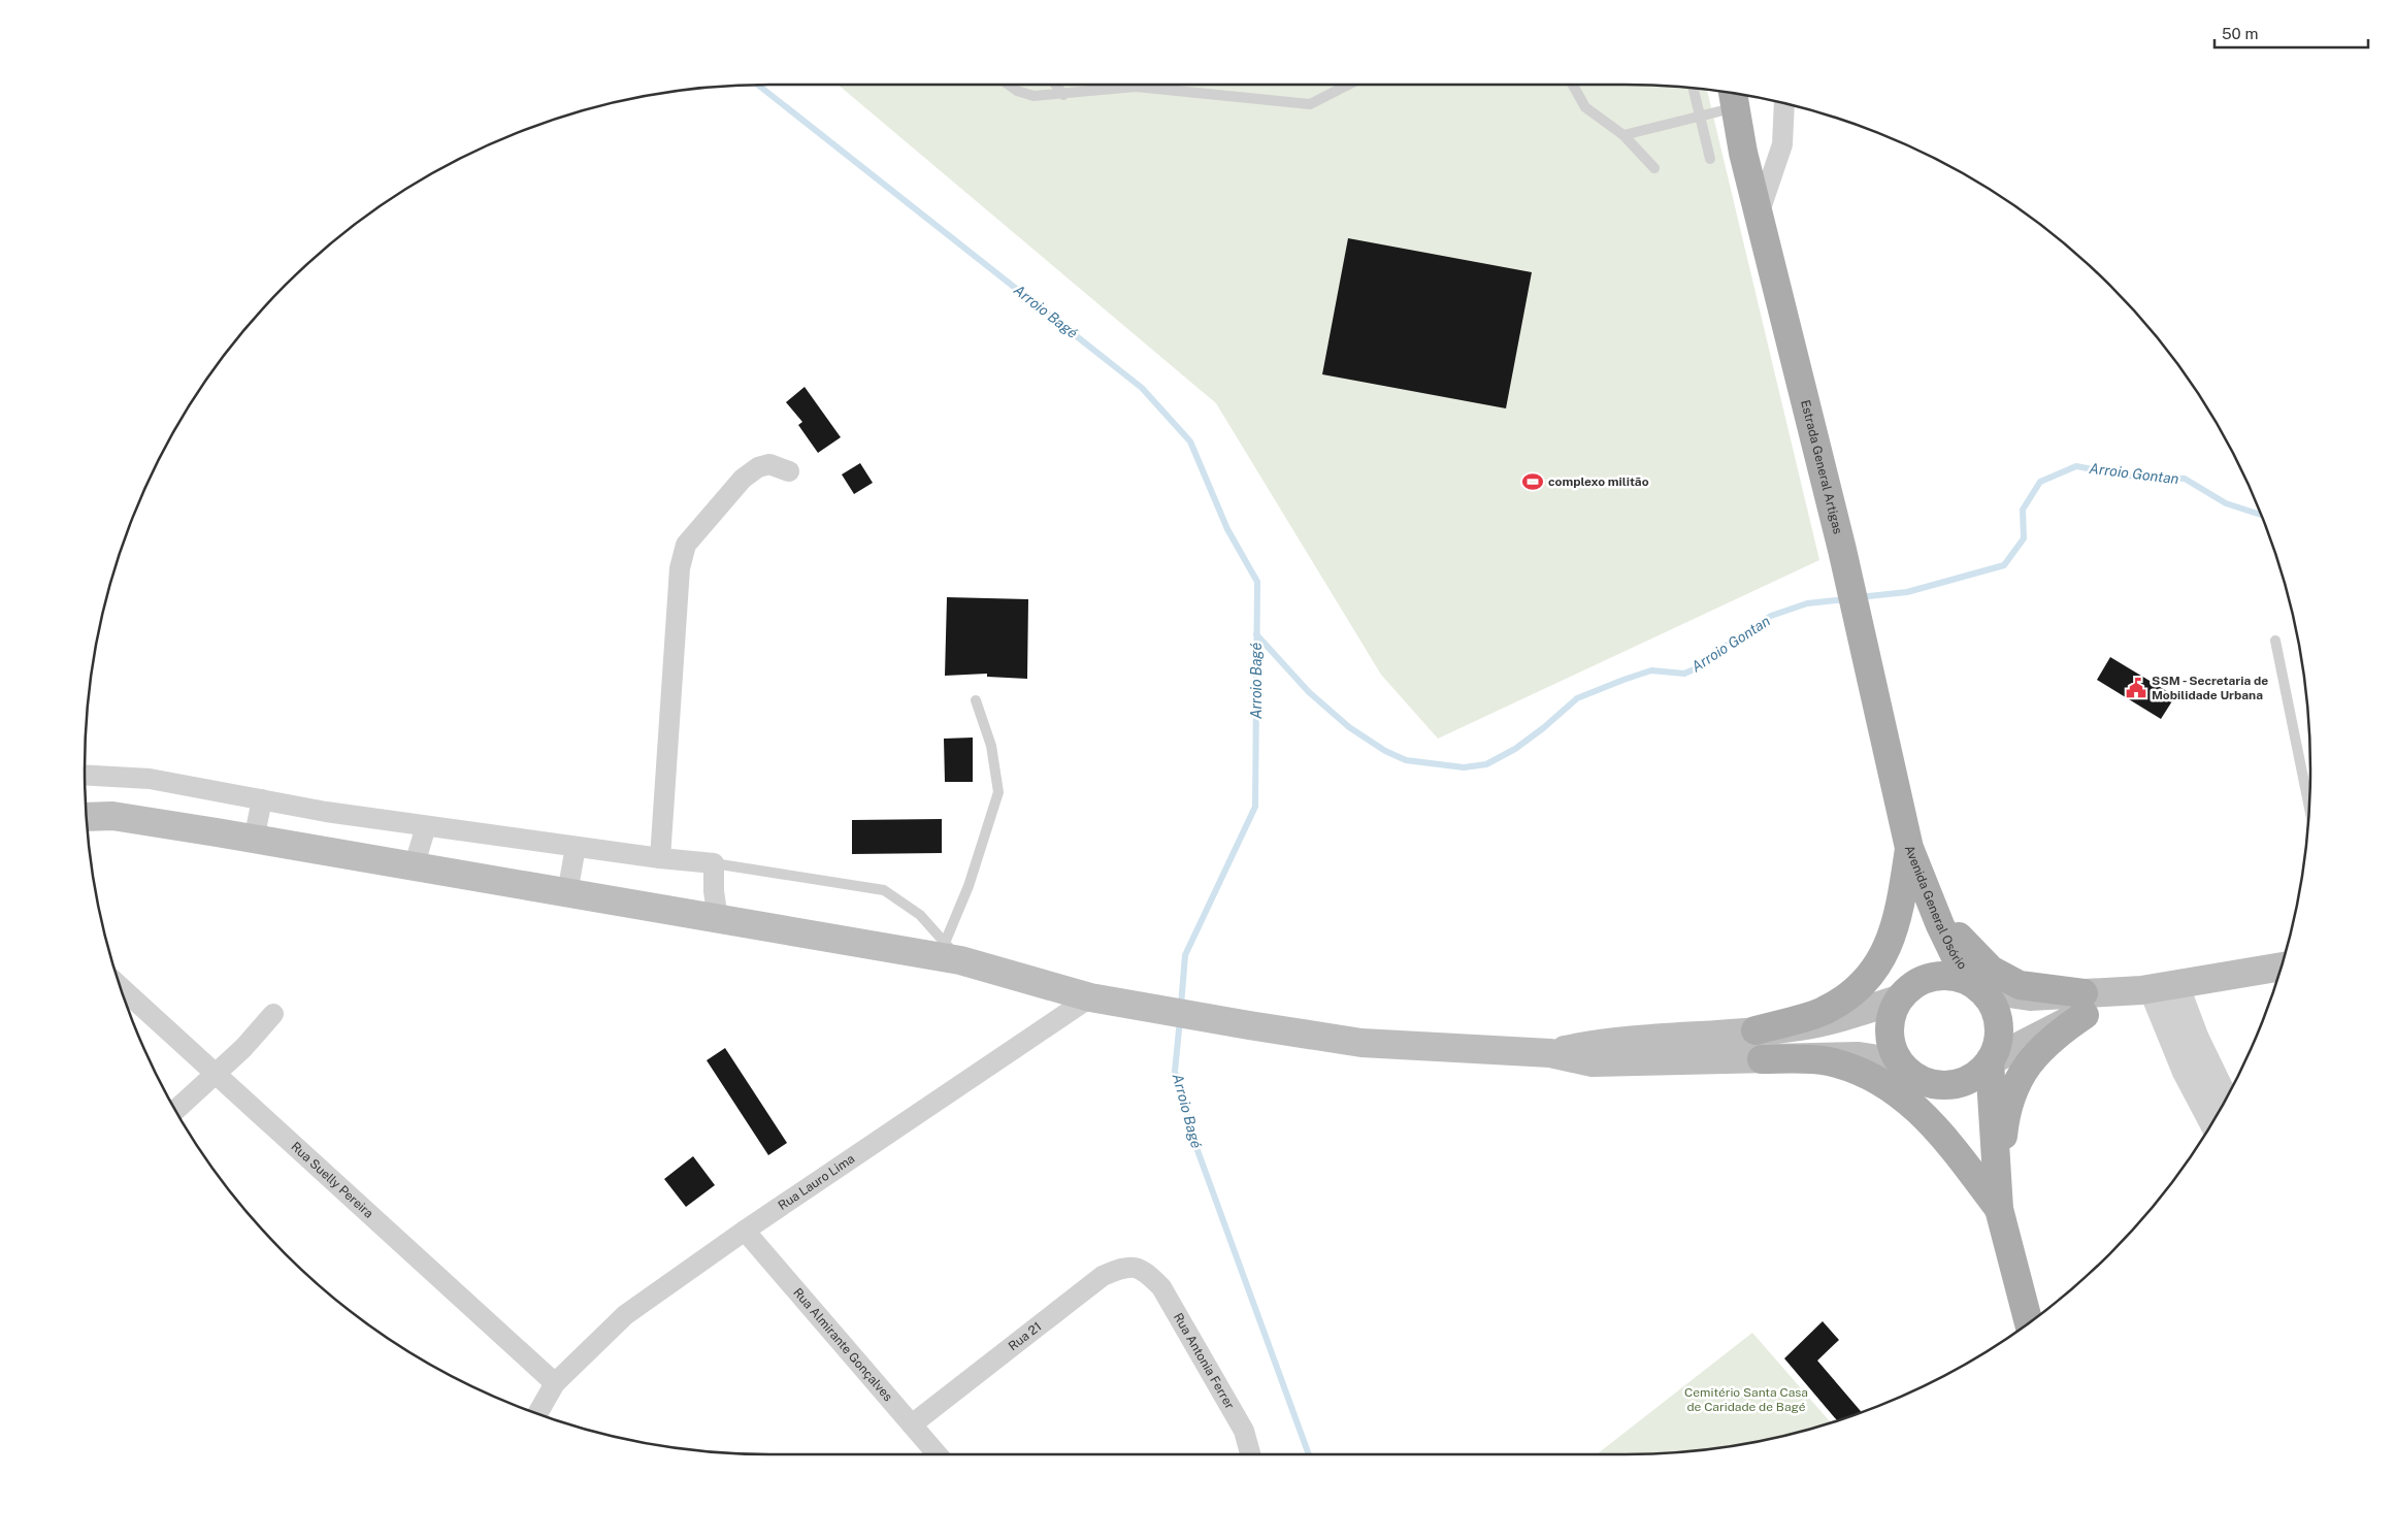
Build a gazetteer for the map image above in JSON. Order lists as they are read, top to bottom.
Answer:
{
  "streets": {
    "main road": ["Estrada General Artigas", "Avenida General Osório"],
    "street": [
      "Rua Suelly Pereira",
      "Rua Lauro Lima",
      "Rua 21",
      "Rua Almirante Gonçalves",
      "Rua Antonia Ferrer"
    ]
  },
  "crossings": [
    ["Estrada General Artigas", "Avenida General Osório"],
    ["Rua Suelly Pereira", "Rua Lauro Lima"],
    ["Rua Lauro Lima", "Rua Almirante Gonçalves"],
    ["Rua 21", "Rua Almirante Gonçalves"],
    ["Rua 21", "Rua Antonia Ferrer"]
  ],
  "water": ["Arroio Bagé", "Arroio Gontan"],
  "parks": ["Cemitério Santa Casa de Caridade de Bagé"],
  "places": {
    "sports": ["complexo militão"],
    "public building": ["SSM - Secretaria de Mobilidade Urbana"]
  },
  "scale_bar": "50 m"
}
